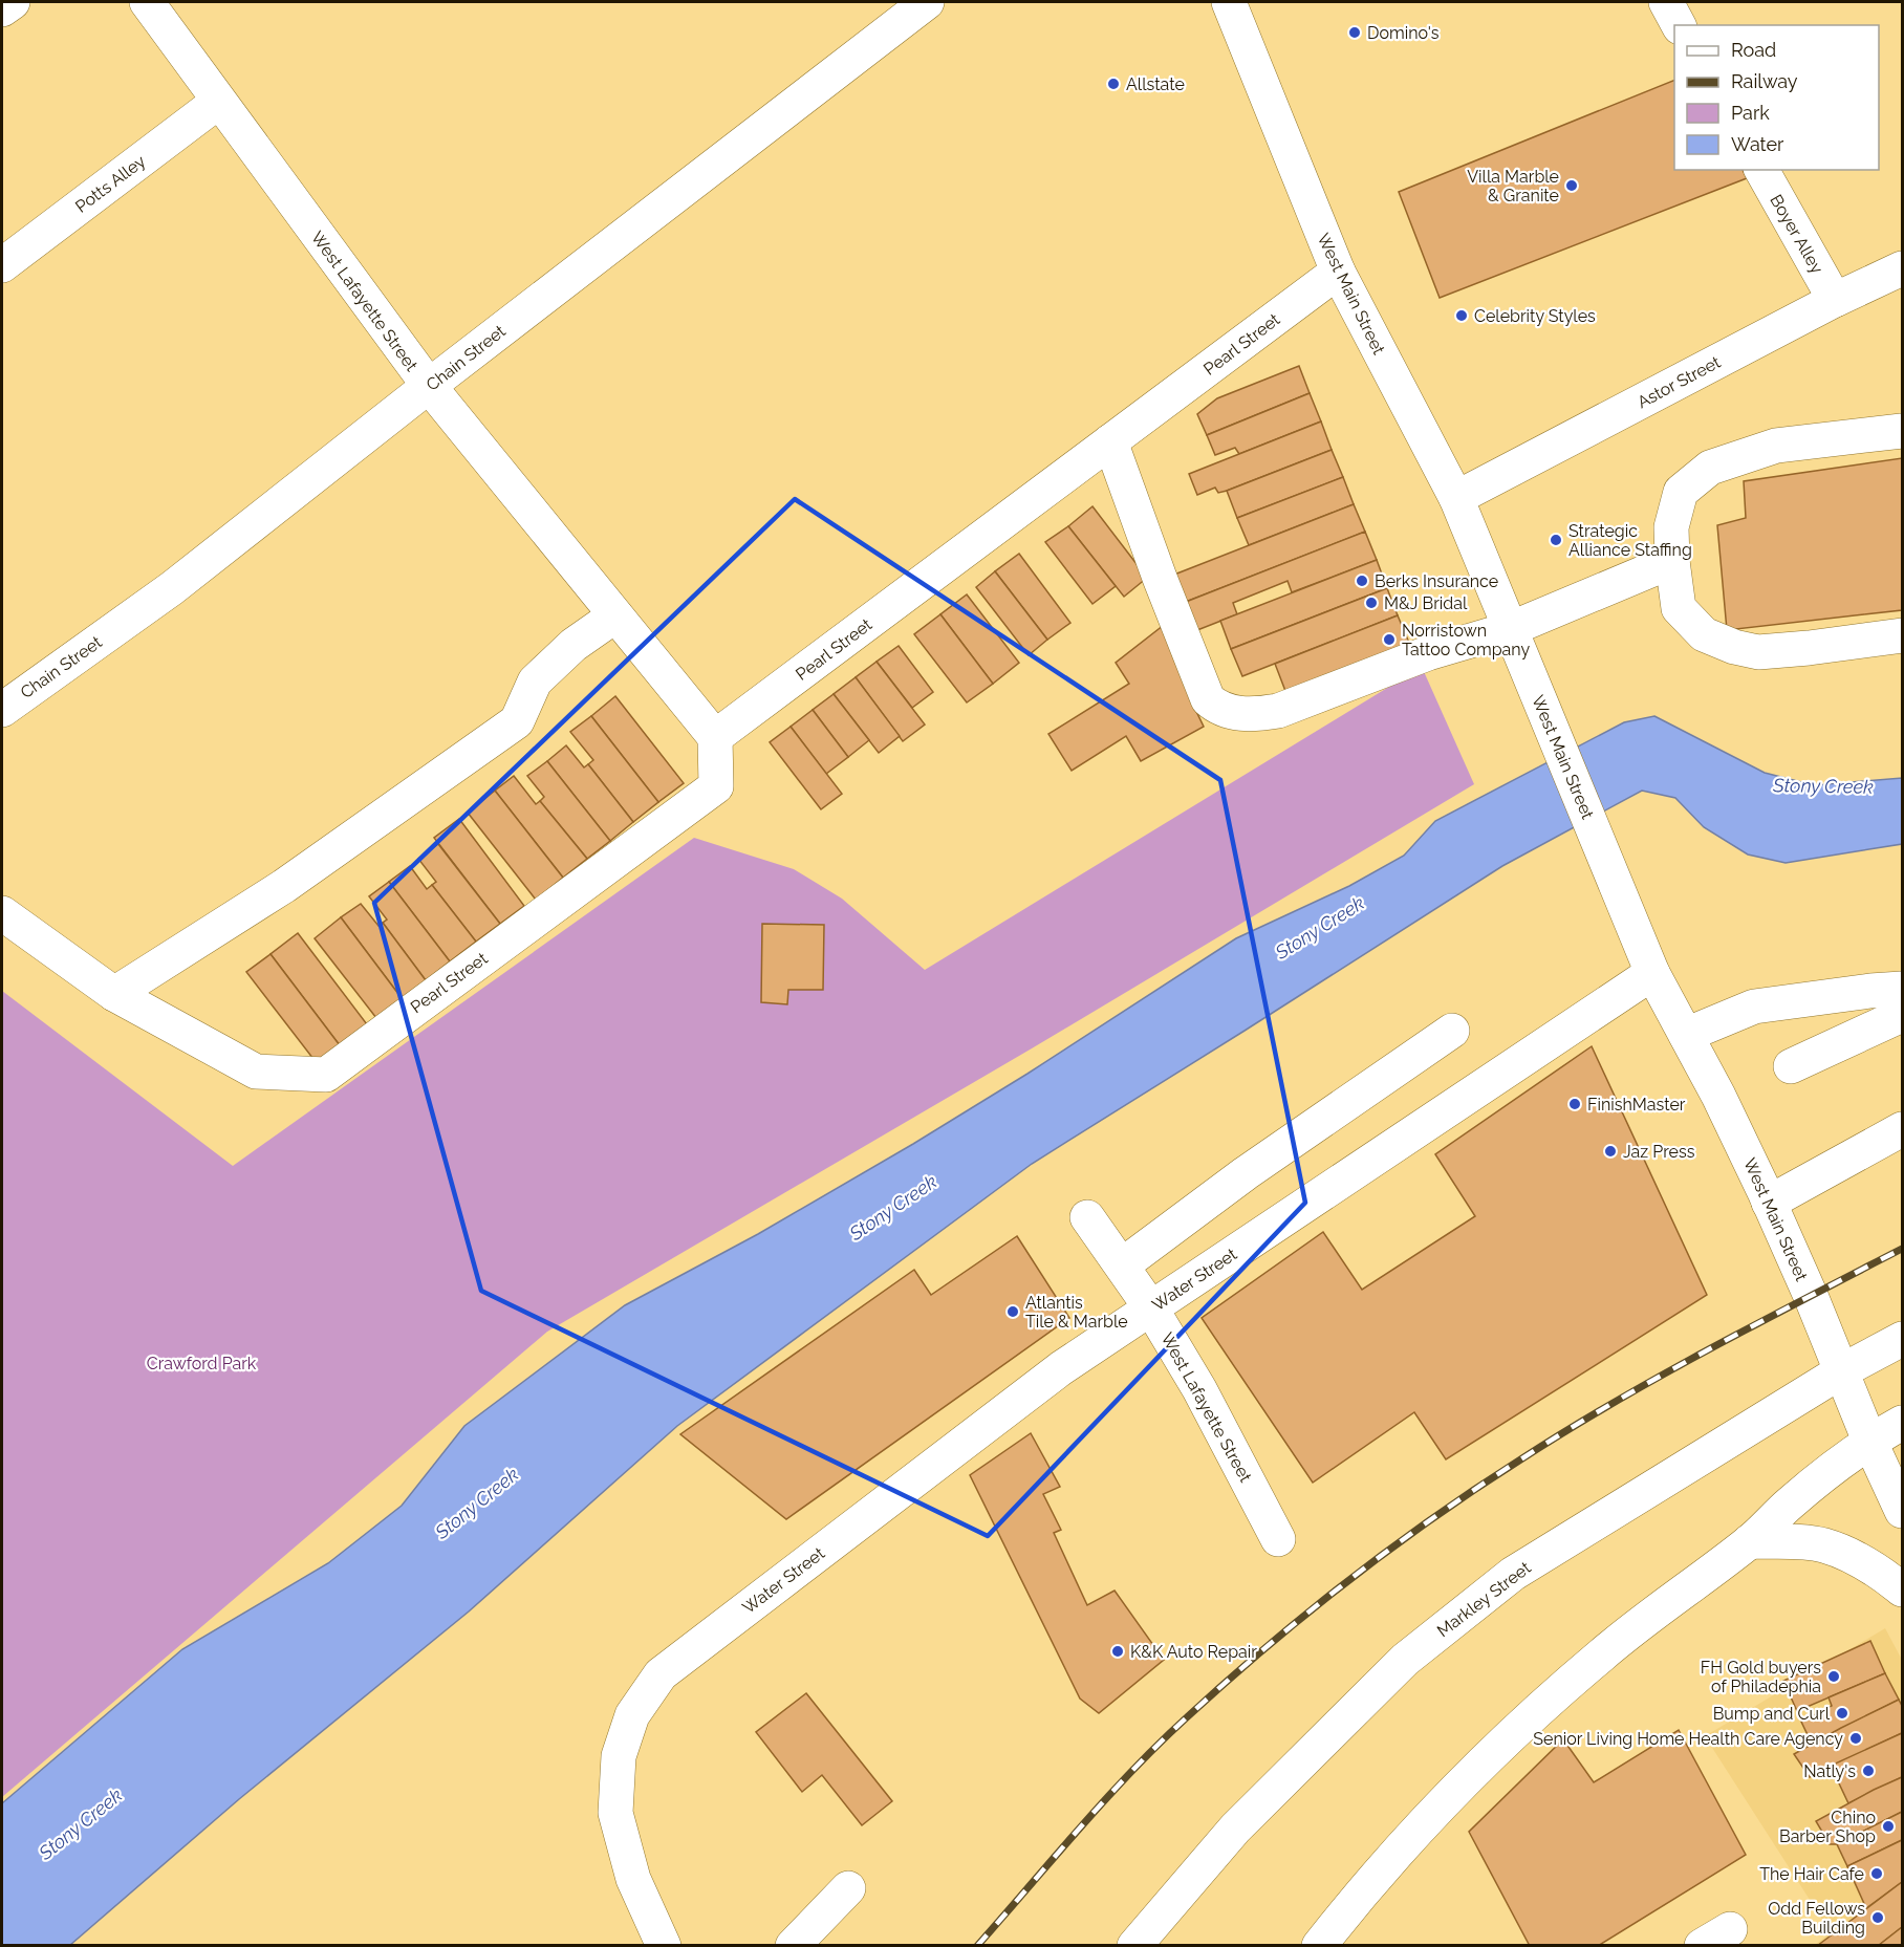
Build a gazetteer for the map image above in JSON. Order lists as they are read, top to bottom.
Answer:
{
  "streets": {
    "main road": [
      "Potts Alley",
      "Boyer Alley",
      "West Main Street",
      "West Lafayette Street",
      "Pearl Street",
      "Chain Street",
      "Astor Street",
      "Water Street",
      "Markley Street"
    ]
  },
  "crossings": [
    ["Potts Alley", "West Lafayette Street"],
    ["Boyer Alley", "Astor Street"],
    ["West Main Street", "Pearl Street"],
    ["West Main Street", "Astor Street"],
    ["West Main Street", "Water Street"],
    ["West Main Street", "Markley Street"],
    ["West Lafayette Street", "Pearl Street"],
    ["West Lafayette Street", "Chain Street"],
    ["West Lafayette Street", "Water Street"]
  ],
  "water": ["Stony Creek"],
  "parks": ["Crawford Park"],
  "places": [
    "Domino's",
    "Allstate",
    "Villa Marble & Granite",
    "Celebrity Styles",
    "Strategic Alliance Staffing",
    "Berks Insurance",
    "M&J Bridal",
    "Norristown Tattoo Company",
    "FinishMaster",
    "Jaz Press",
    "Atlantis Tile & Marble",
    "K&K Auto Repair",
    "FH Gold buyers of Philadephia",
    "Bump and Curl",
    "Senior Living Home Health Care Agency",
    "Natly's",
    "Chino Barber Shop",
    "The Hair Cafe",
    "Odd Fellows Building"
  ],
  "legend": [
    "Road",
    "Railway",
    "Park",
    "Water"
  ]
}
